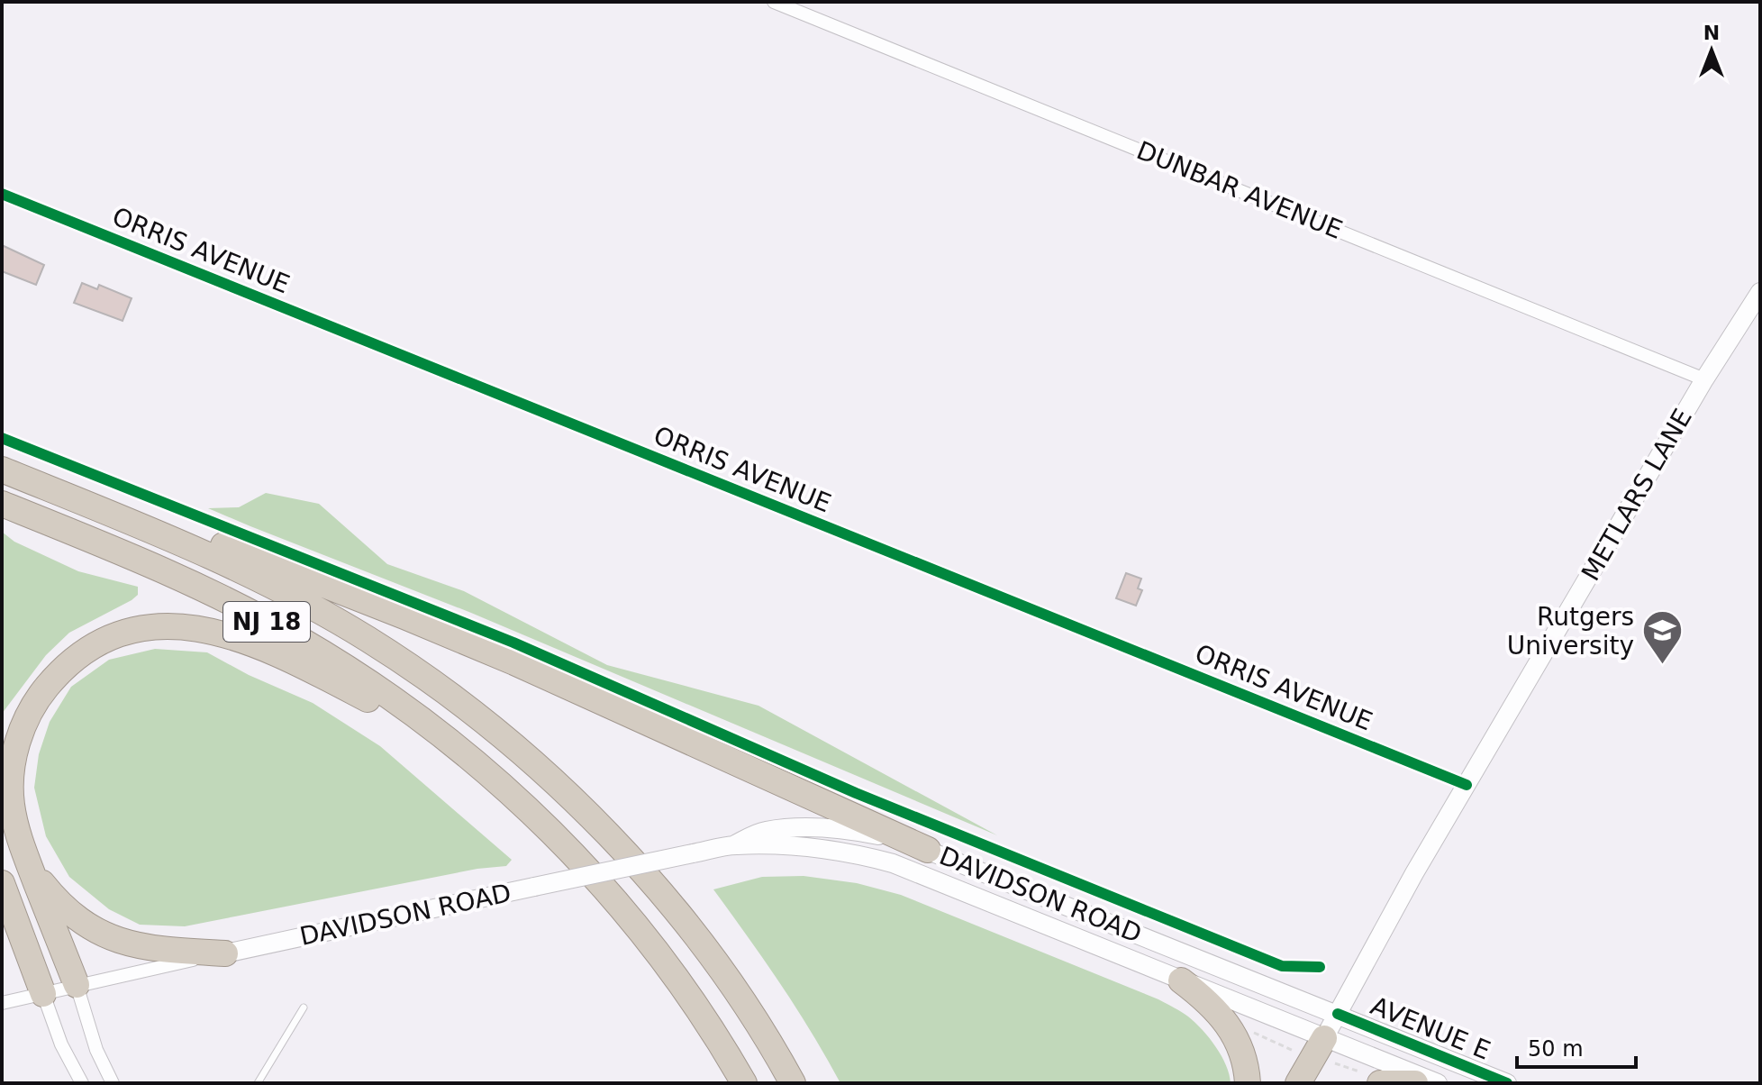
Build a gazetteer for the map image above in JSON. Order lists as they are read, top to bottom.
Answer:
{
  "streets": {
    "highway": ["NJ 18"],
    "main road": ["METLARS LANE", "DAVIDSON ROAD", "AVENUE E"],
    "street": ["DUNBAR AVENUE", "ORRIS AVENUE"]
  },
  "crossings": [
    ["DUNBAR AVENUE", "METLARS LANE"],
    ["ORRIS AVENUE", "METLARS LANE"],
    ["METLARS LANE", "DAVIDSON ROAD"],
    ["METLARS LANE", "AVENUE E"],
    ["DAVIDSON ROAD", "AVENUE E"]
  ],
  "places": {
    "school or university": ["Rutgers University"]
  },
  "scale_bar": "50 m",
  "north": "top"
}
